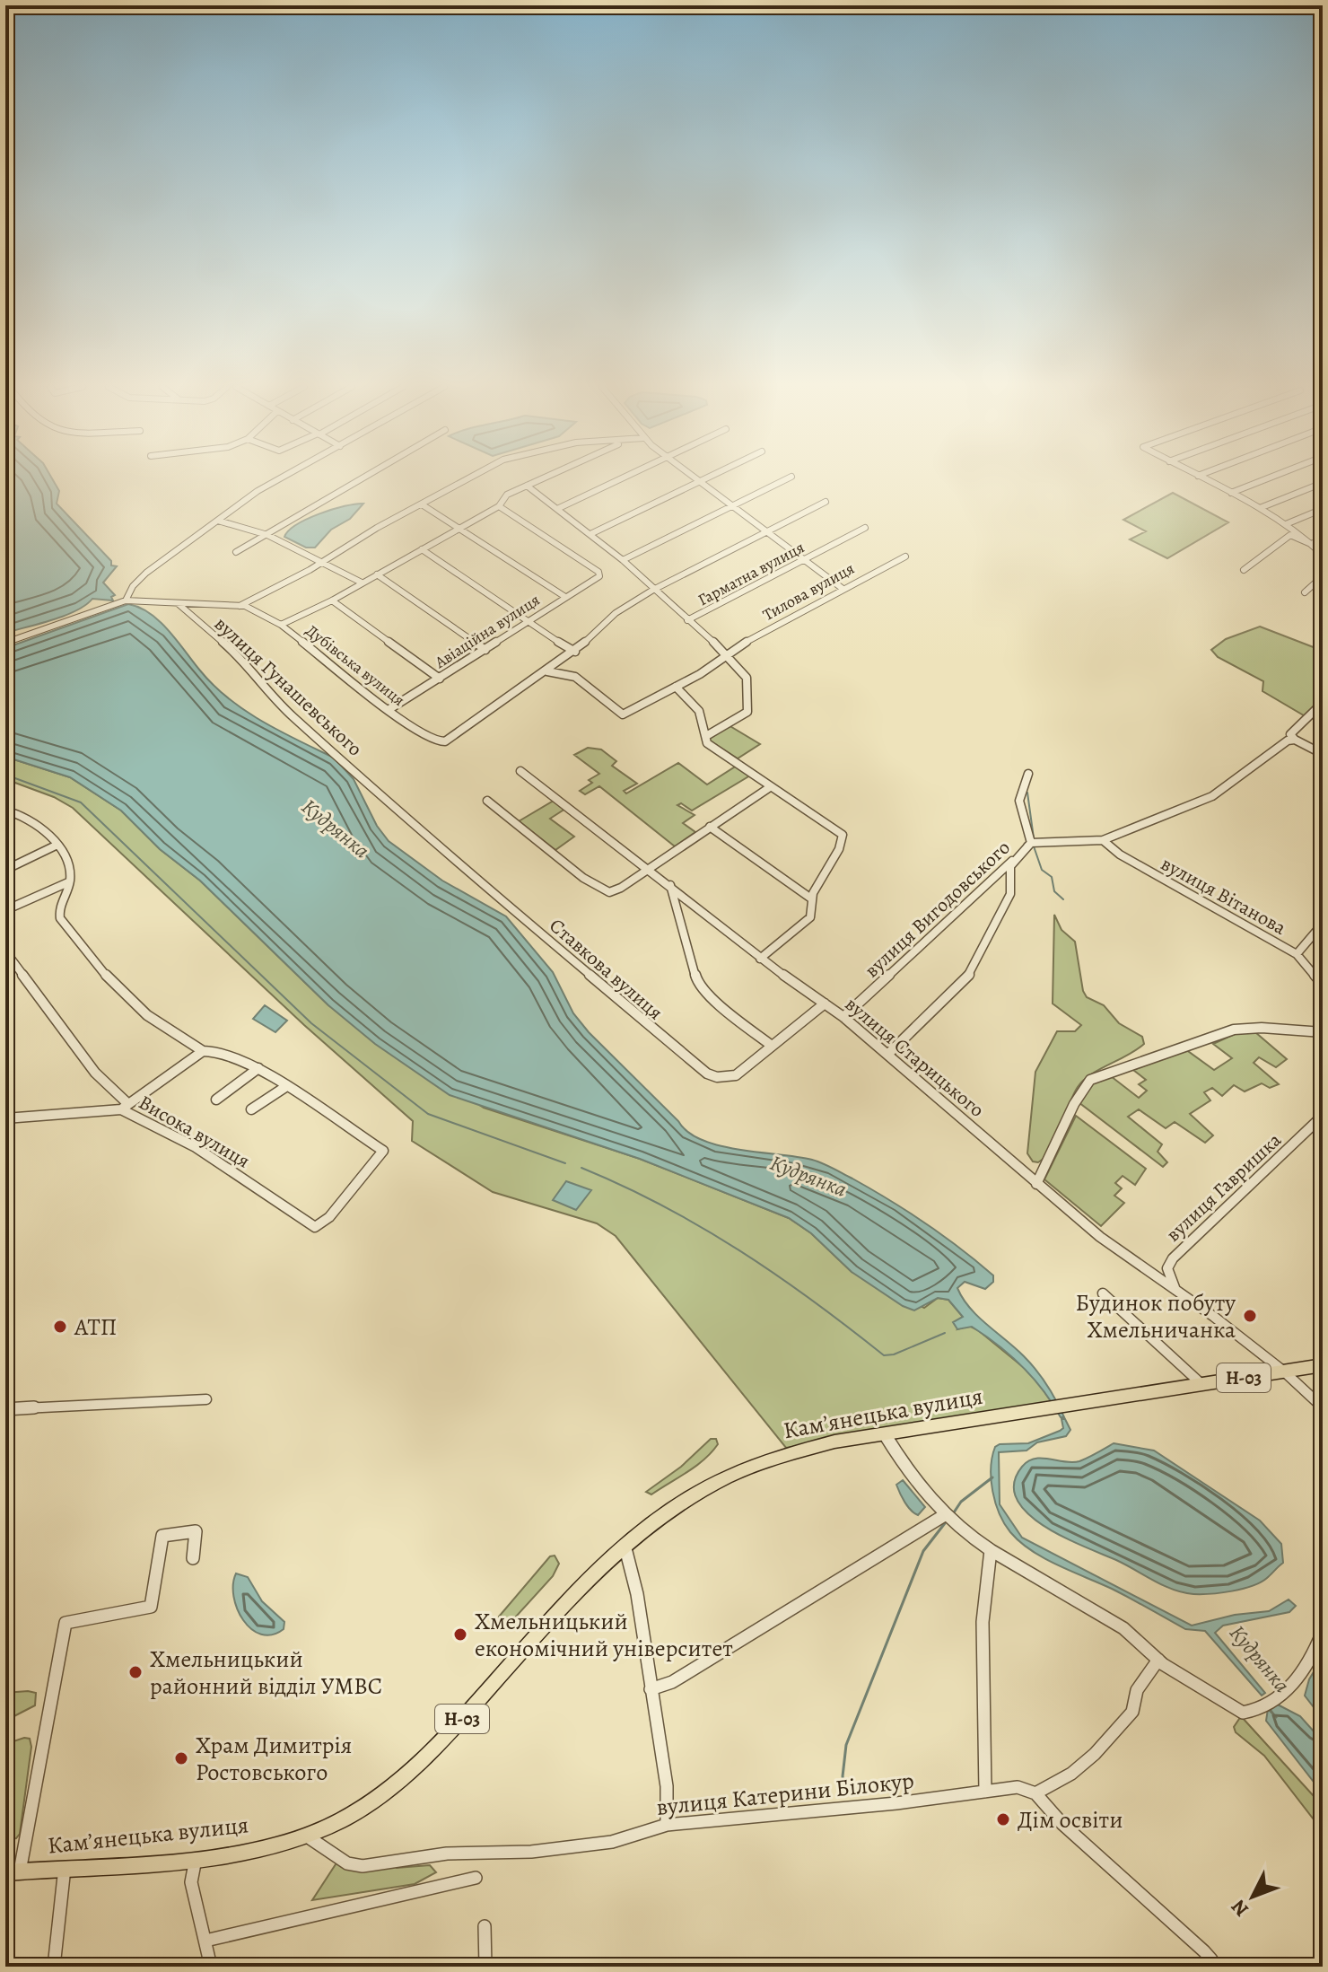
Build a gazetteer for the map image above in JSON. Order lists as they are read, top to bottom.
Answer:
{
  "streets": {
    "main road": ["Н-03", "Камʼянецька вулиця"],
    "street": [
      "Гарматна вулиця",
      "Тилова вулиця",
      "Авіаційна вулиця",
      "Дубівська вулиця",
      "вулиця Гунашевського",
      "вулиця Вітанова",
      "вулиця Вигодовського",
      "Ставкова вулиця",
      "вулиця Старицького",
      "Висока вулиця",
      "вулиця Гавришка",
      "вулиця Катерини Білокур"
    ]
  },
  "crossings": [
    ["Тилова вулиця", "Дубівська вулиця"],
    ["Авіаційна вулиця", "Дубівська вулиця"],
    ["Дубівська вулиця", "вулиця Гунашевського"],
    ["вулиця Гунашевського", "Ставкова вулиця"],
    ["вулиця Вигодовського", "вулиця Старицького"],
    ["Ставкова вулиця", "вулиця Старицького"],
    ["вулиця Старицького", "вулиця Гавришка"],
    ["вулиця Старицького", "Камʼянецька вулиця"],
    ["Камʼянецька вулиця", "вулиця Катерини Білокур"]
  ],
  "water": ["Кудрянка"],
  "places": [
    "Будинок побуту Хмельничанка",
    "АТП",
    "Хмельницький економічний університет",
    "Хмельницький районний відділ УМВС",
    "Храм Димитрія Ростовського",
    "Дім освіти"
  ],
  "north": "bottom left"
}
